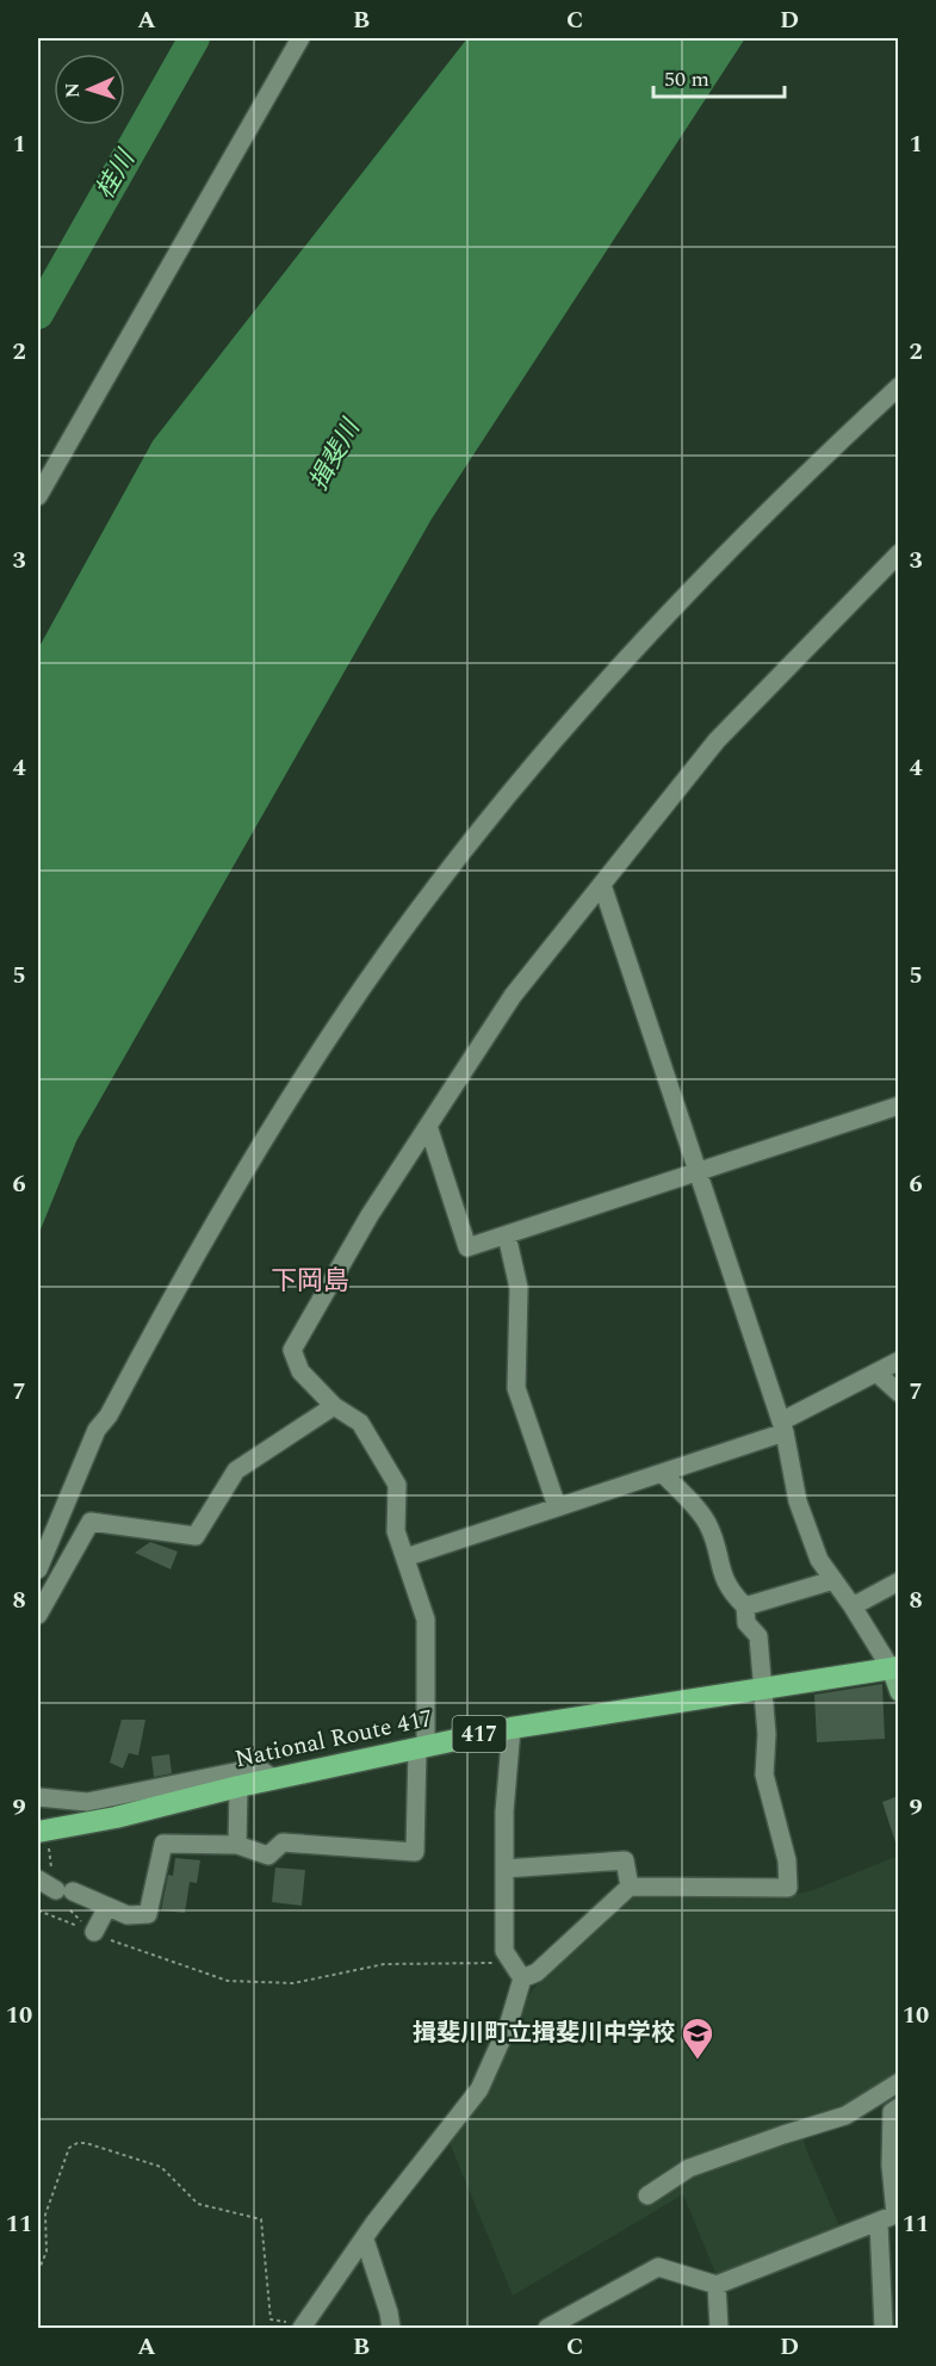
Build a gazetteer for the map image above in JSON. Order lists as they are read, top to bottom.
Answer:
{
  "streets": {
    "highway": ["417", "National Route 417"]
  },
  "districts": ["下岡島"],
  "water": ["桂川", "揖斐川"],
  "places": {
    "school or university": ["揖斐川町立揖斐川中学校"]
  },
  "scale_bar": "50 m",
  "north": "left",
  "grid": {
    "columns": [
      "A",
      "B",
      "C",
      "D"
    ],
    "rows": [
      "1",
      "2",
      "3",
      "4",
      "5",
      "6",
      "7",
      "8",
      "9",
      "10",
      "11"
    ]
  }
}
